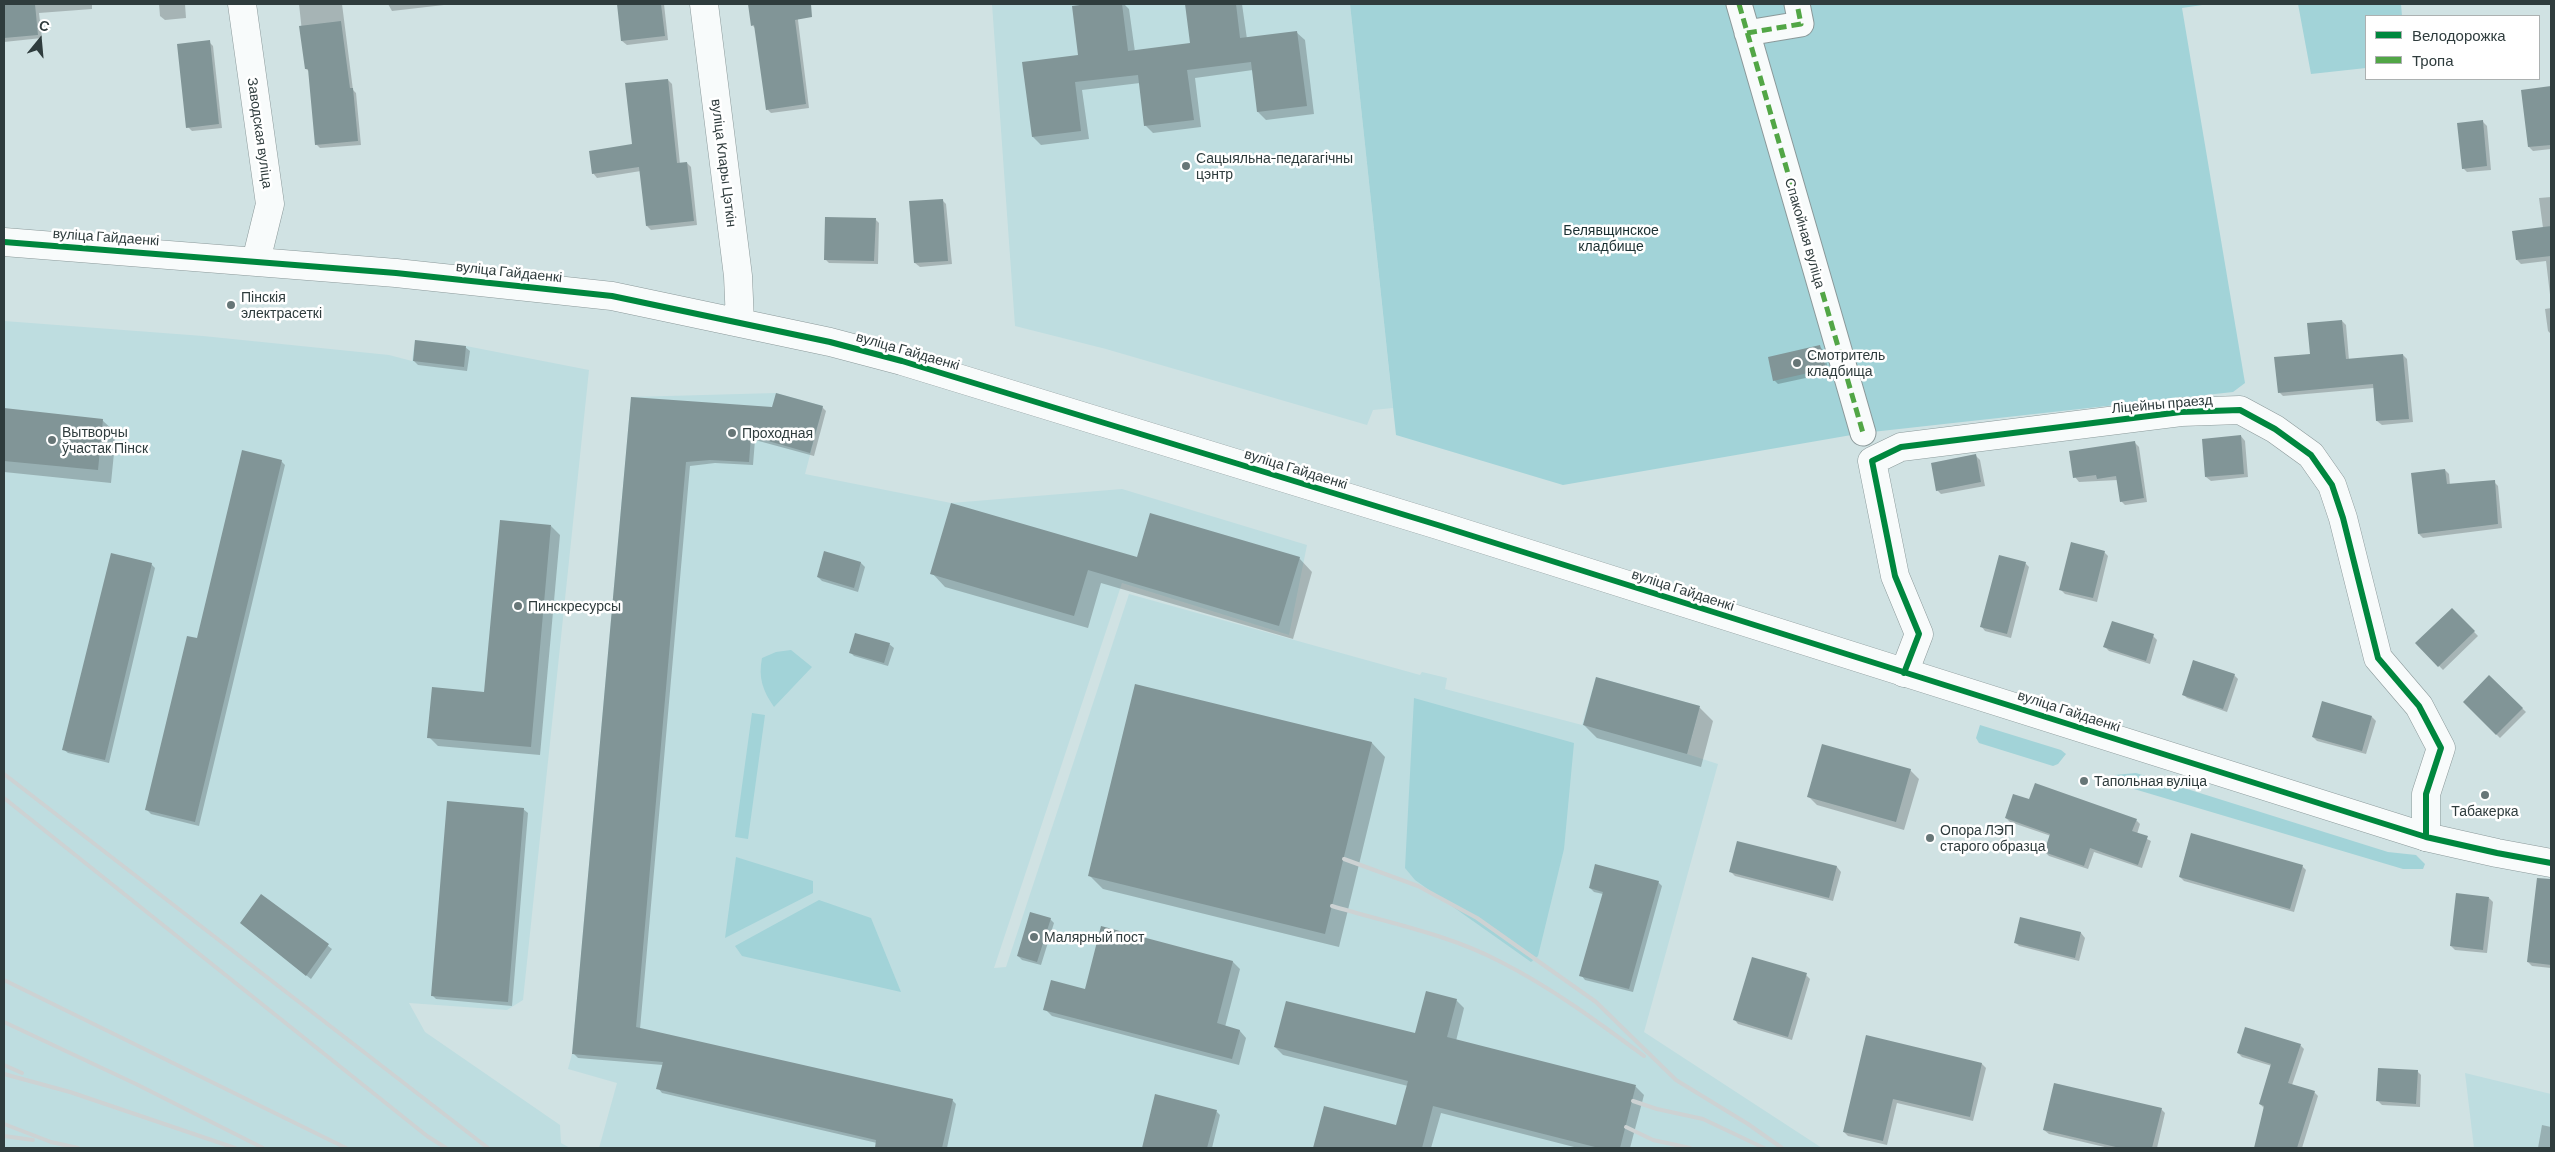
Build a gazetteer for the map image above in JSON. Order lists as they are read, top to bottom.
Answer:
{
  "streets": {
    "street": [
      "Заводская вуліца",
      "вуліца Клары Цэткін",
      "Спакойная вуліца",
      "вуліца Гайдаенкі",
      "Ліцейны праезд"
    ]
  },
  "crossings": [
    ["Заводская вуліца", "вуліца Гайдаенкі"],
    ["вуліца Клары Цэткін", "вуліца Гайдаенкі"],
    ["вуліца Гайдаенкі", "Ліцейны праезд"]
  ],
  "parks": ["Белявщинское кладбище"],
  "places": [
    "Сацыяльна-педагагічны цэнтр",
    "Пінскія электрасеткі",
    "Смотритель кладбища",
    "Проходная",
    "Вытворчы ўчастак Пінск",
    "Пинскресурсы",
    "Тапольная вуліца",
    "Табакерка",
    "Опора ЛЭП старого образца",
    "Малярный пост"
  ],
  "legend": ["Велодорожка", "Тропа"],
  "north": "top"
}
